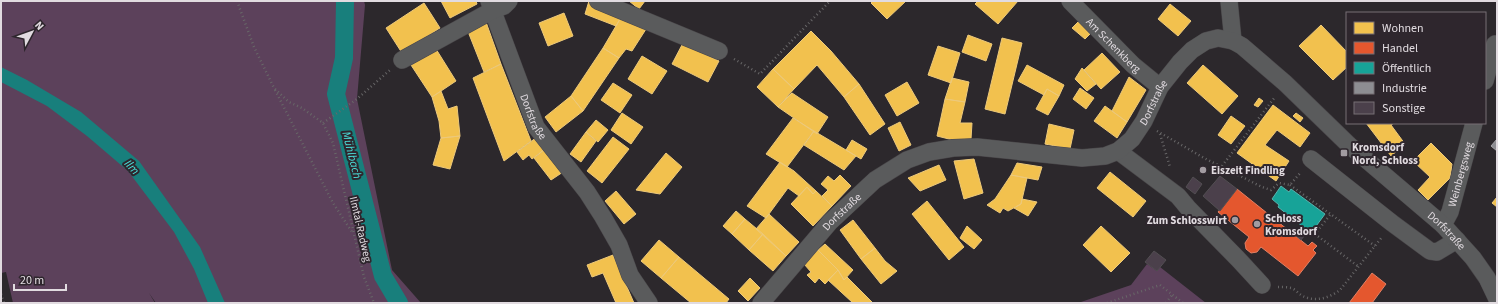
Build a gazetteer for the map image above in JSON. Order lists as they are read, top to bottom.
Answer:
{
  "streets": {
    "street": ["Am Schenkberg", "Dorfstraße", "Weinbergsweg"],
    "path": ["Ilmtal-Radweg"]
  },
  "crossings": [
    ["Am Schenkberg", "Dorfstraße"],
    ["Dorfstraße", "Weinbergsweg"]
  ],
  "water": ["Mühlbach", "Ilm"],
  "places": {
    "transit": ["Kromsdorf Nord, Schloss"],
    "other": ["Eiszeit Findling", "Zum Schlosswirt", "Schloss Kromsdorf"]
  },
  "legend": [
    "Wohnen",
    "Handel",
    "Öffentlich",
    "Industrie",
    "Sonstige"
  ],
  "scale_bar": "20 m",
  "north": "top right"
}
